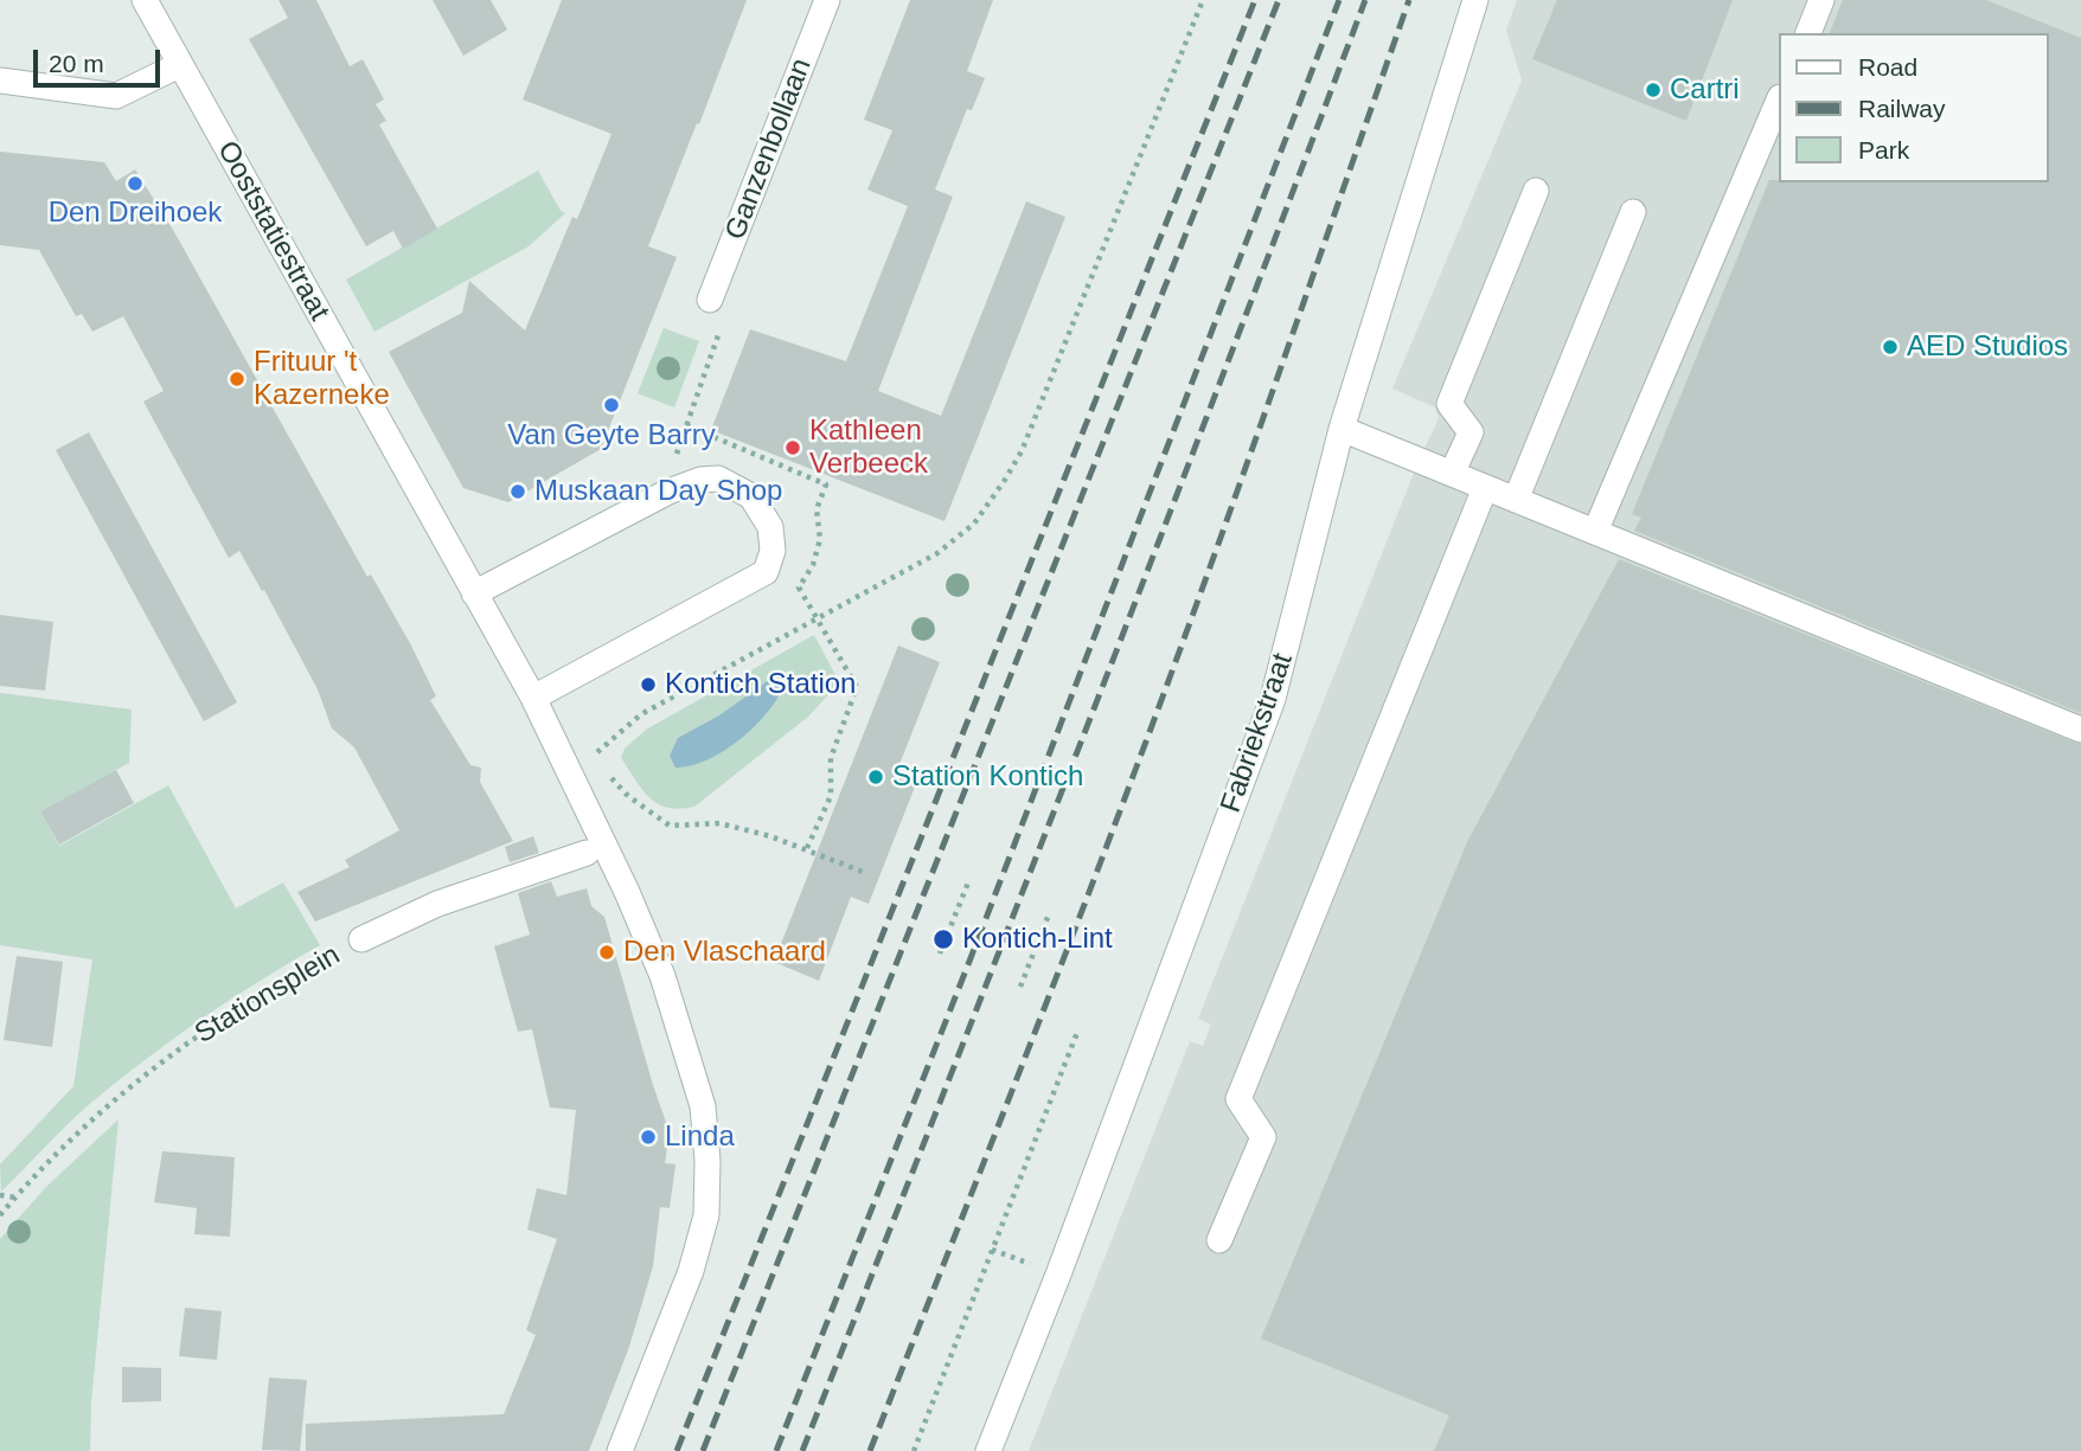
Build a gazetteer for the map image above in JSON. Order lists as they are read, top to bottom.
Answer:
{
  "streets": {
    "street": [
      "Ganzenbollaan",
      "Ooststatiestraat",
      "Fabriekstraat",
      "Stationsplein"
    ]
  },
  "places": [
    "Cartri",
    "Den Dreihoek",
    "AED Studios",
    "Frituur 't Kazerneke",
    "Van Geyte Barry",
    "Kathleen Verbeeck",
    "Muskaan Day Shop",
    "Kontich Station",
    "Station Kontich",
    "Kontich-Lint",
    "Den Vlaschaard",
    "Linda"
  ],
  "legend": ["Road", "Railway", "Park"],
  "scale_bar": "20 m"
}
